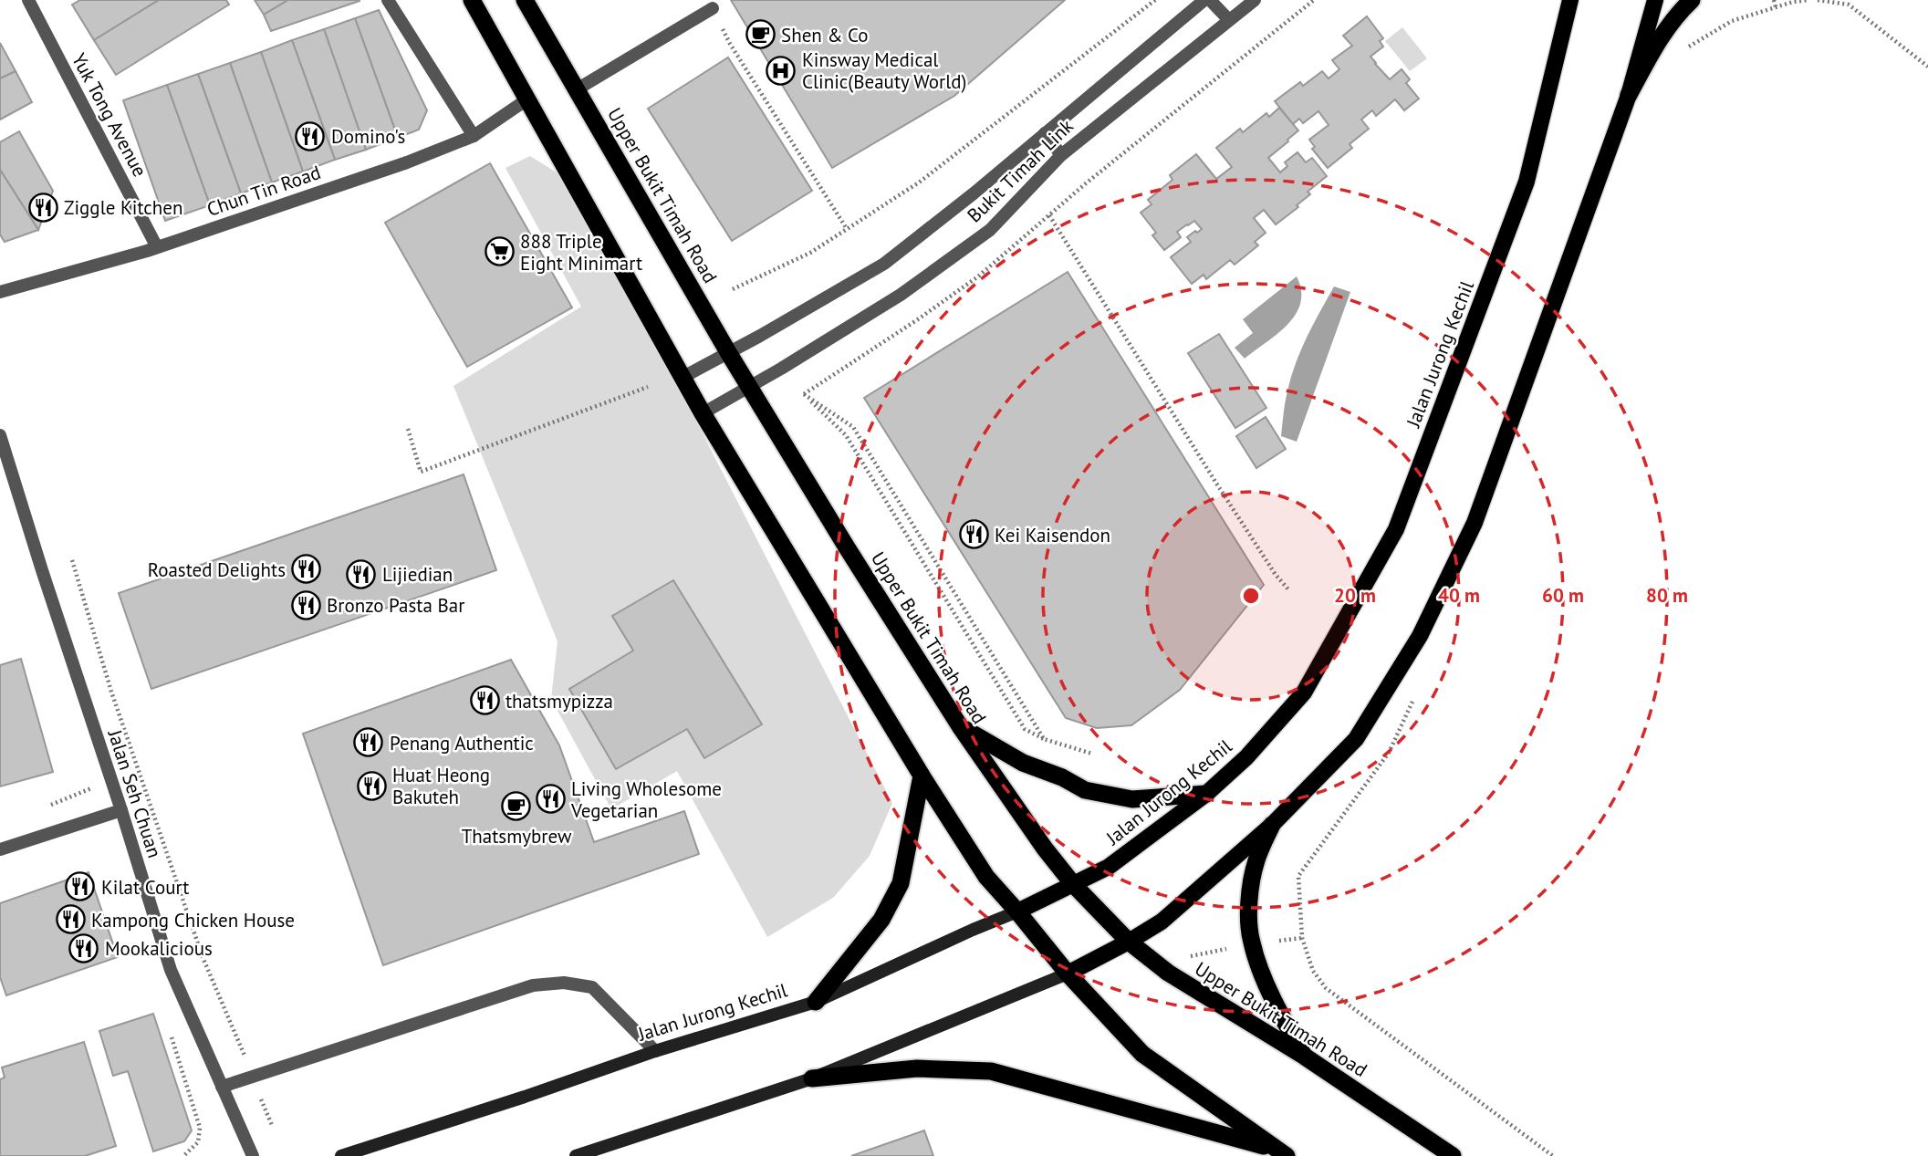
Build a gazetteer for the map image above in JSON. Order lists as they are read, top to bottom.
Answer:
{
  "streets": {
    "highway": ["Upper Bukit Timah Road"],
    "main road": ["Jalan Jurong Kechil"],
    "street": [
      "Yuk Tong Avenue",
      "Bukit Timah Link",
      "Chun Tin Road",
      "Jalan Seh Chuan"
    ]
  },
  "crossings": [
    ["Yuk Tong Avenue", "Chun Tin Road"],
    ["Bukit Timah Link", "Upper Bukit Timah Road"],
    ["Upper Bukit Timah Road", "Jalan Jurong Kechil"]
  ],
  "places": {
    "cafe": ["Shen & Co", "Thatsmybrew"],
    "hospital": ["Kinsway Medical Clinic(Beauty World)"],
    "restaurant": [
      "Domino's",
      "Ziggle Kitchen",
      "Kei Kaisendon",
      "Roasted Delights",
      "Lijiedian",
      "Bronzo Pasta Bar",
      "thatsmypizza",
      "Penang Authentic",
      "Huat Heong Bakuteh",
      "Living Wholesome Vegetarian",
      "Kilat Court",
      "Kampong Chicken House",
      "Mookalicious"
    ],
    "supermarket": ["888 Triple Eight Minimart"]
  },
  "rings": [
    "20 m",
    "40 m",
    "60 m",
    "80 m"
  ]
}
